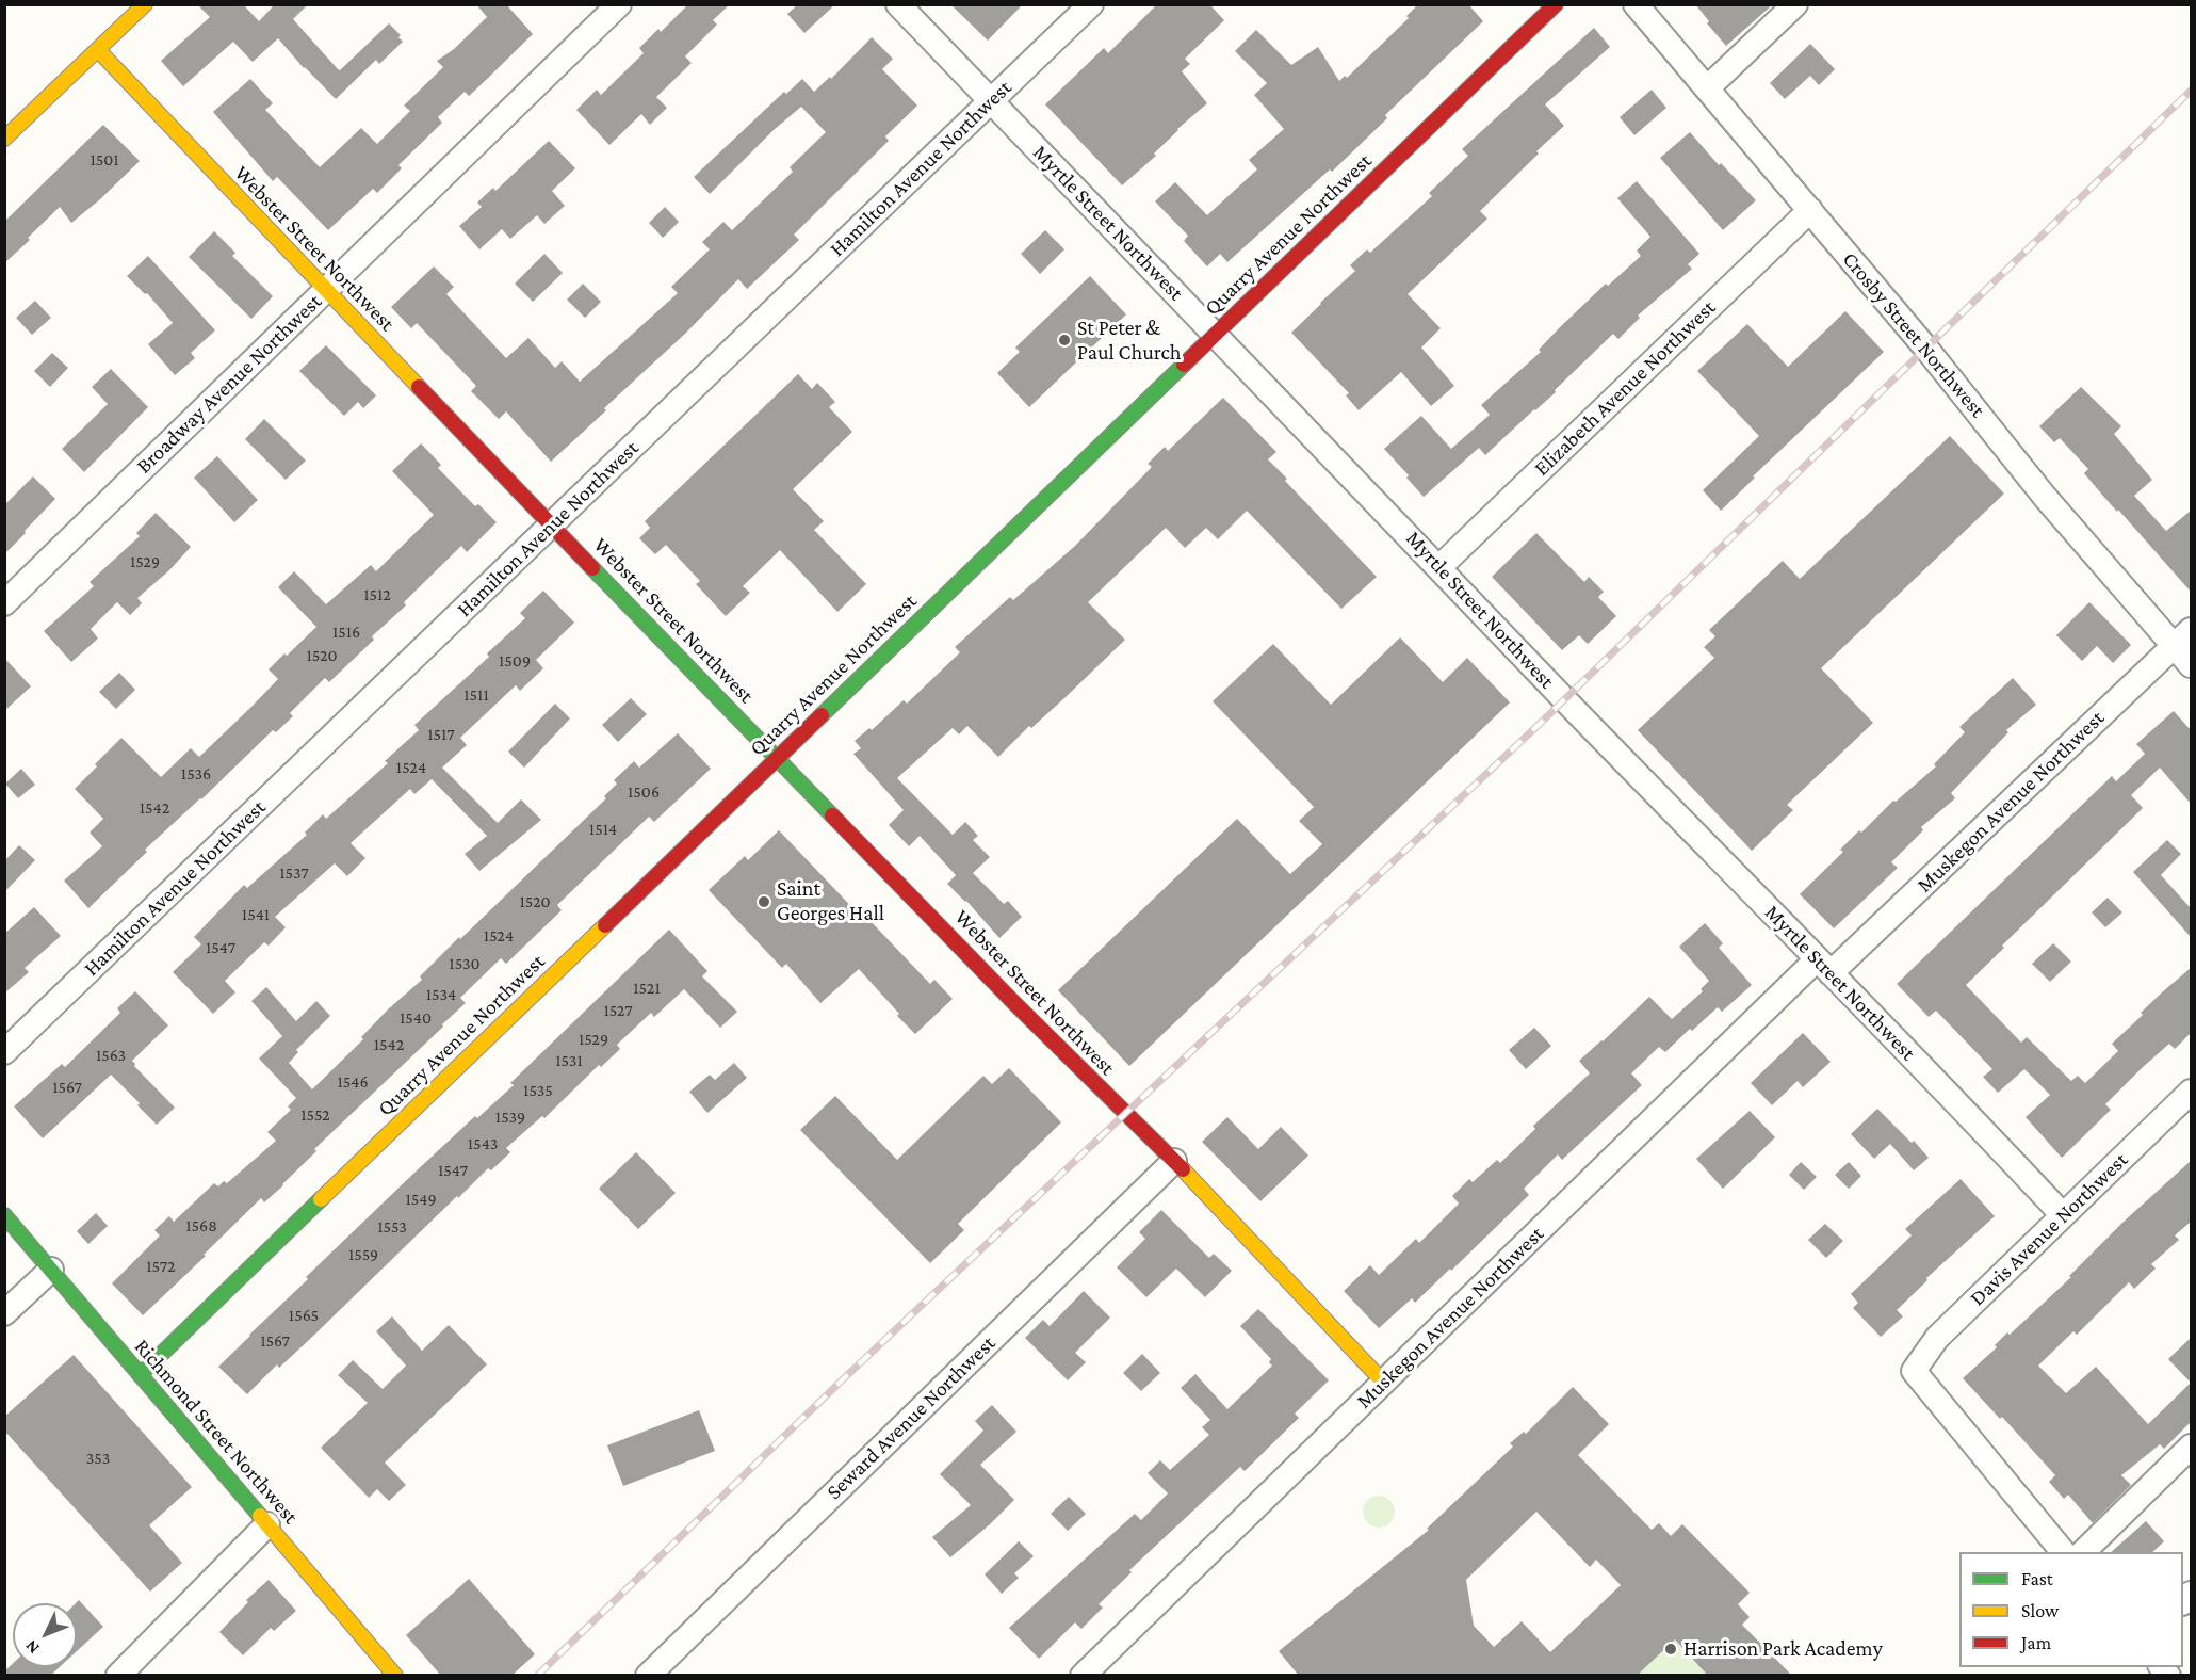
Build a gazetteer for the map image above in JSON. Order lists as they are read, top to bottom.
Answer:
{
  "streets": {
    "street": [
      "Hamilton Avenue Northwest",
      "Myrtle Street Northwest",
      "Quarry Avenue Northwest",
      "Webster Street Northwest",
      "Crosby Street Northwest",
      "Broadway Avenue Northwest",
      "Elizabeth Avenue Northwest",
      "Muskegon Avenue Northwest",
      "Davis Avenue Northwest",
      "Seward Avenue Northwest",
      "Richmond Street Northwest"
    ]
  },
  "crossings": [
    ["Hamilton Avenue Northwest", "Myrtle Street Northwest"],
    ["Hamilton Avenue Northwest", "Webster Street Northwest"],
    ["Myrtle Street Northwest", "Quarry Avenue Northwest"],
    ["Myrtle Street Northwest", "Elizabeth Avenue Northwest"],
    ["Myrtle Street Northwest", "Muskegon Avenue Northwest"],
    ["Myrtle Street Northwest", "Davis Avenue Northwest"],
    ["Quarry Avenue Northwest", "Webster Street Northwest"],
    ["Quarry Avenue Northwest", "Richmond Street Northwest"],
    ["Webster Street Northwest", "Broadway Avenue Northwest"],
    ["Webster Street Northwest", "Muskegon Avenue Northwest"],
    ["Webster Street Northwest", "Seward Avenue Northwest"],
    ["Crosby Street Northwest", "Elizabeth Avenue Northwest"],
    ["Crosby Street Northwest", "Muskegon Avenue Northwest"]
  ],
  "places": ["St Peter & Paul Church", "Saint Georges Hall", "Harrison Park Academy"],
  "house_numbers": [
    "1501",
    "1529",
    "1512",
    "1516",
    "1520",
    "1509",
    "1511",
    "1517",
    "1524",
    "1536",
    "1506",
    "1542",
    "1514",
    "1537",
    "1520",
    "1541",
    "1524",
    "1547",
    "1530",
    "1521",
    "1534",
    "1527",
    "1540",
    "1529",
    "1542",
    "1563",
    "1531",
    "1546",
    "1567",
    "1535",
    "1552",
    "1539",
    "1543",
    "1547",
    "1549",
    "1568",
    "1553",
    "1559",
    "1572",
    "1565",
    "1567",
    "353"
  ],
  "legend": ["Fast", "Slow", "Jam"],
  "north": "bottom left"
}
